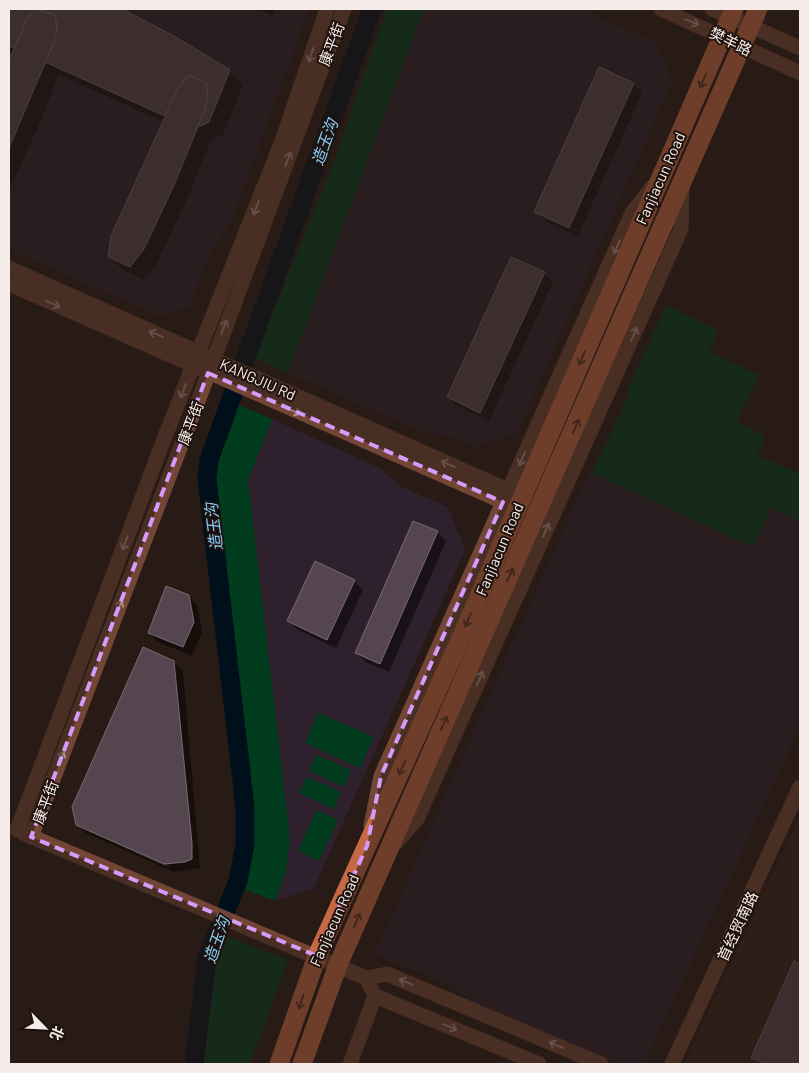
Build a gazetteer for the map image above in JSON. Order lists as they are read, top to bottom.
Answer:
{
  "streets": {
    "main road": ["Fanjiacun Road"],
    "street": [
      "樊羊路",
      "康平街",
      "KANGJIU Rd",
      "首经贸南路"
    ]
  },
  "crossings": [
    ["樊羊路", "Fanjiacun Road"],
    ["康平街", "KANGJIU Rd"]
  ],
  "water": ["造玉沟"],
  "north": "bottom right"
}
